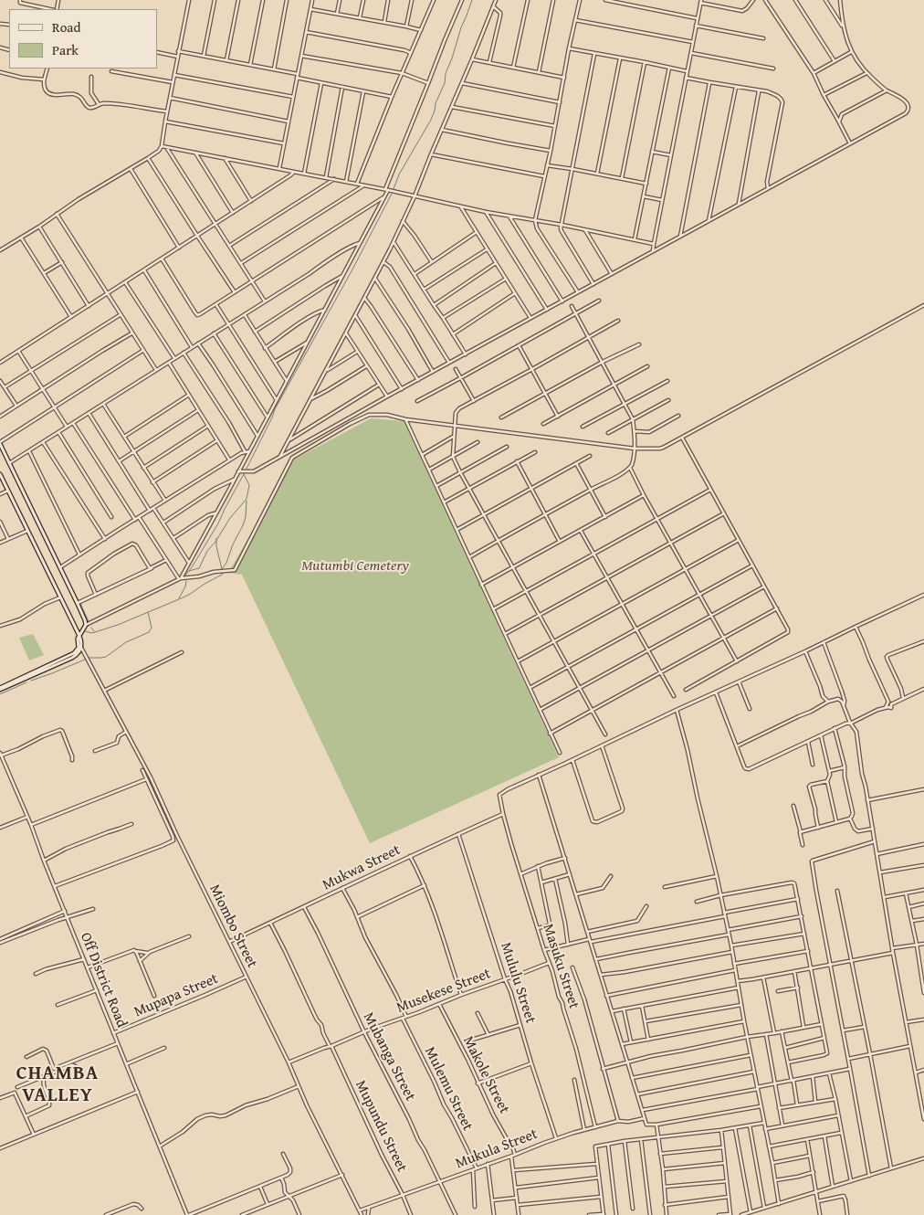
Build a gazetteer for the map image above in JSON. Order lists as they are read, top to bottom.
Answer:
{
  "streets": {
    "street": [
      "Mukwa Street",
      "Miombo Street",
      "Masuku Street",
      "Off District Road",
      "Mululu Street",
      "Musekese Street",
      "Mupapa Street",
      "Mubanga Street",
      "Makole Street",
      "Mulemu Street",
      "Mupundu Street",
      "Mukula Street"
    ]
  },
  "crossings": [
    ["Mukwa Street", "Miombo Street"],
    ["Mukwa Street", "Masuku Street"],
    ["Mukwa Street", "Mululu Street"],
    ["Mukwa Street", "Mubanga Street"],
    ["Mukwa Street", "Mulemu Street"],
    ["Mukwa Street", "Mupundu Street"],
    ["Miombo Street", "Musekese Street"],
    ["Miombo Street", "Mupapa Street"],
    ["Miombo Street", "Mukula Street"],
    ["Masuku Street", "Musekese Street"],
    ["Masuku Street", "Mukula Street"],
    ["Off District Road", "Mupapa Street"],
    ["Mululu Street", "Musekese Street"],
    ["Mululu Street", "Mukula Street"],
    ["Musekese Street", "Mubanga Street"],
    ["Musekese Street", "Makole Street"],
    ["Musekese Street", "Mulemu Street"],
    ["Musekese Street", "Mupundu Street"],
    ["Mubanga Street", "Mukula Street"],
    ["Makole Street", "Mukula Street"],
    ["Mulemu Street", "Mukula Street"],
    ["Mupundu Street", "Mukula Street"]
  ],
  "districts": ["CHAMBA VALLEY"],
  "parks": ["Mutumbi Cemetery"],
  "legend": ["Road", "Park"]
}
